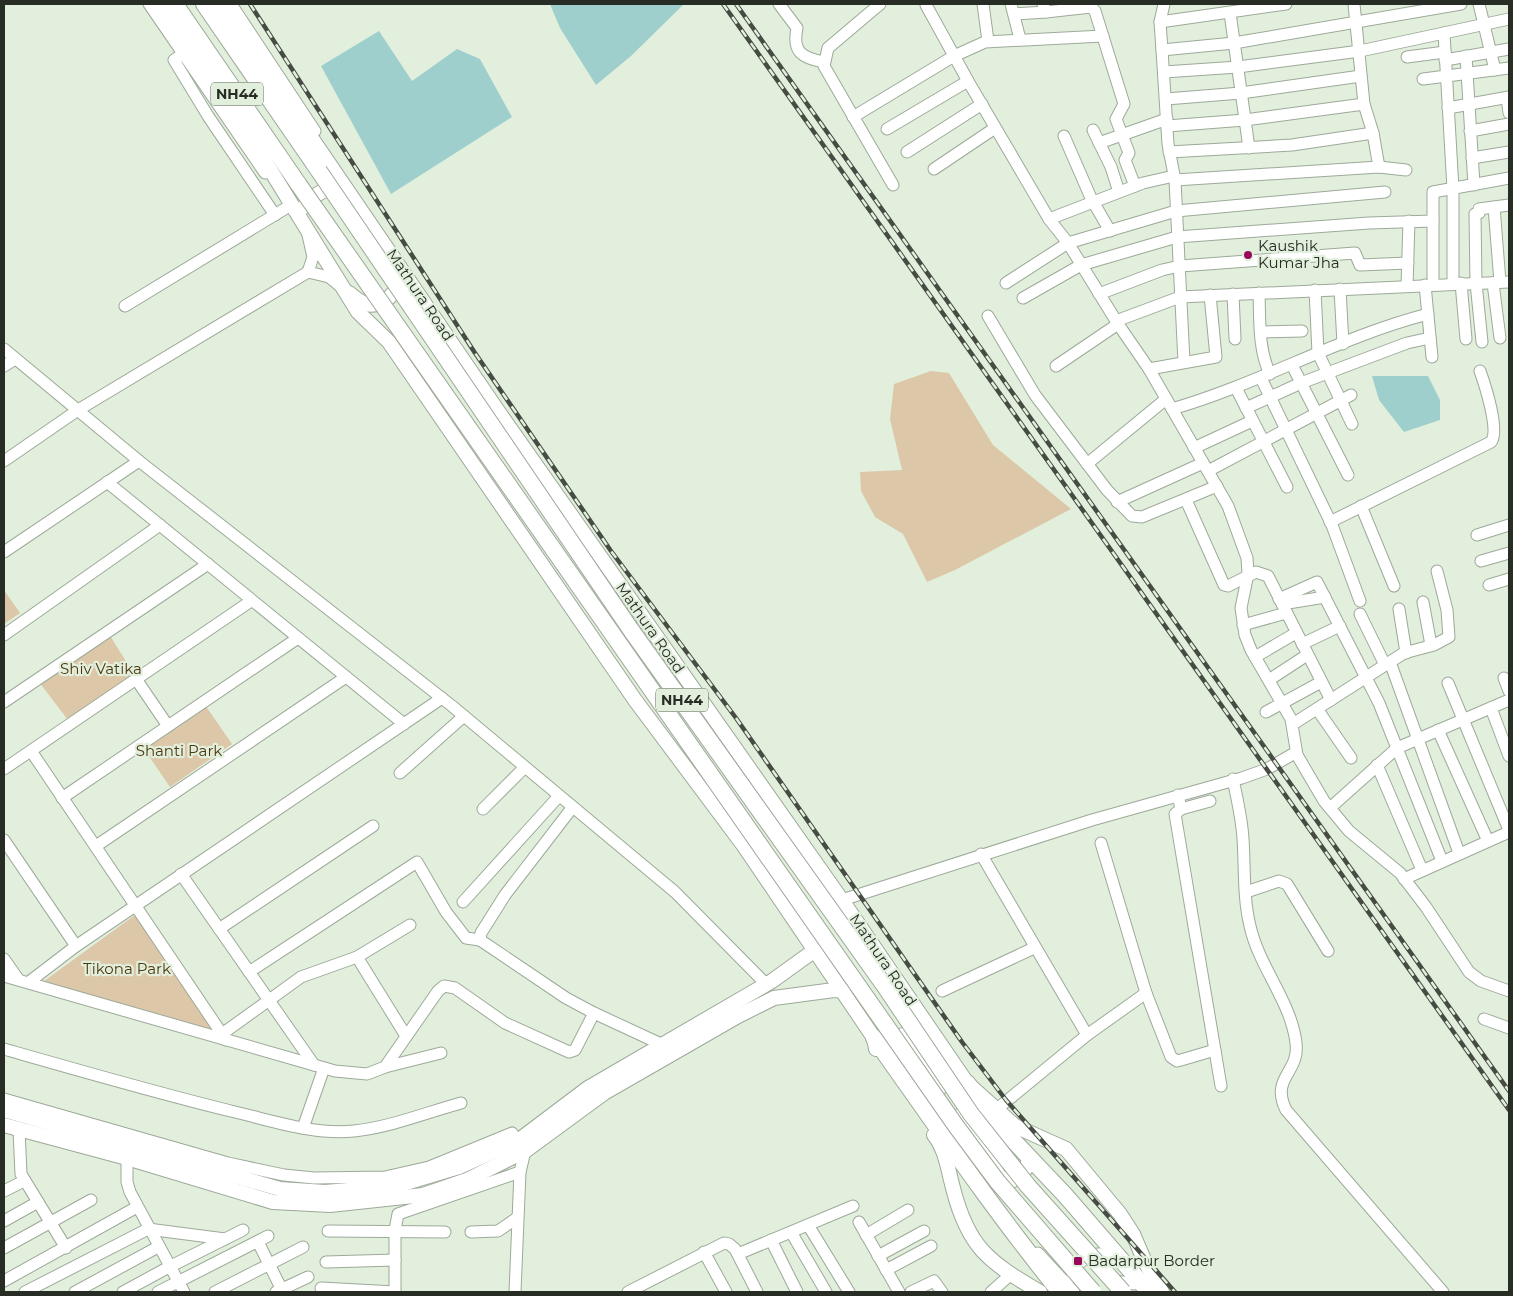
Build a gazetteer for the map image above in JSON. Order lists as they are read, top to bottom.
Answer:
{
  "streets": {
    "highway": ["NH44", "Mathura Road"]
  },
  "parks": ["Shiv Vatika", "Shanti Park", "Tikona Park"],
  "places": {
    "other": ["Kaushik Kumar Jha"],
    "transit": ["Badarpur Border"]
  }
}
